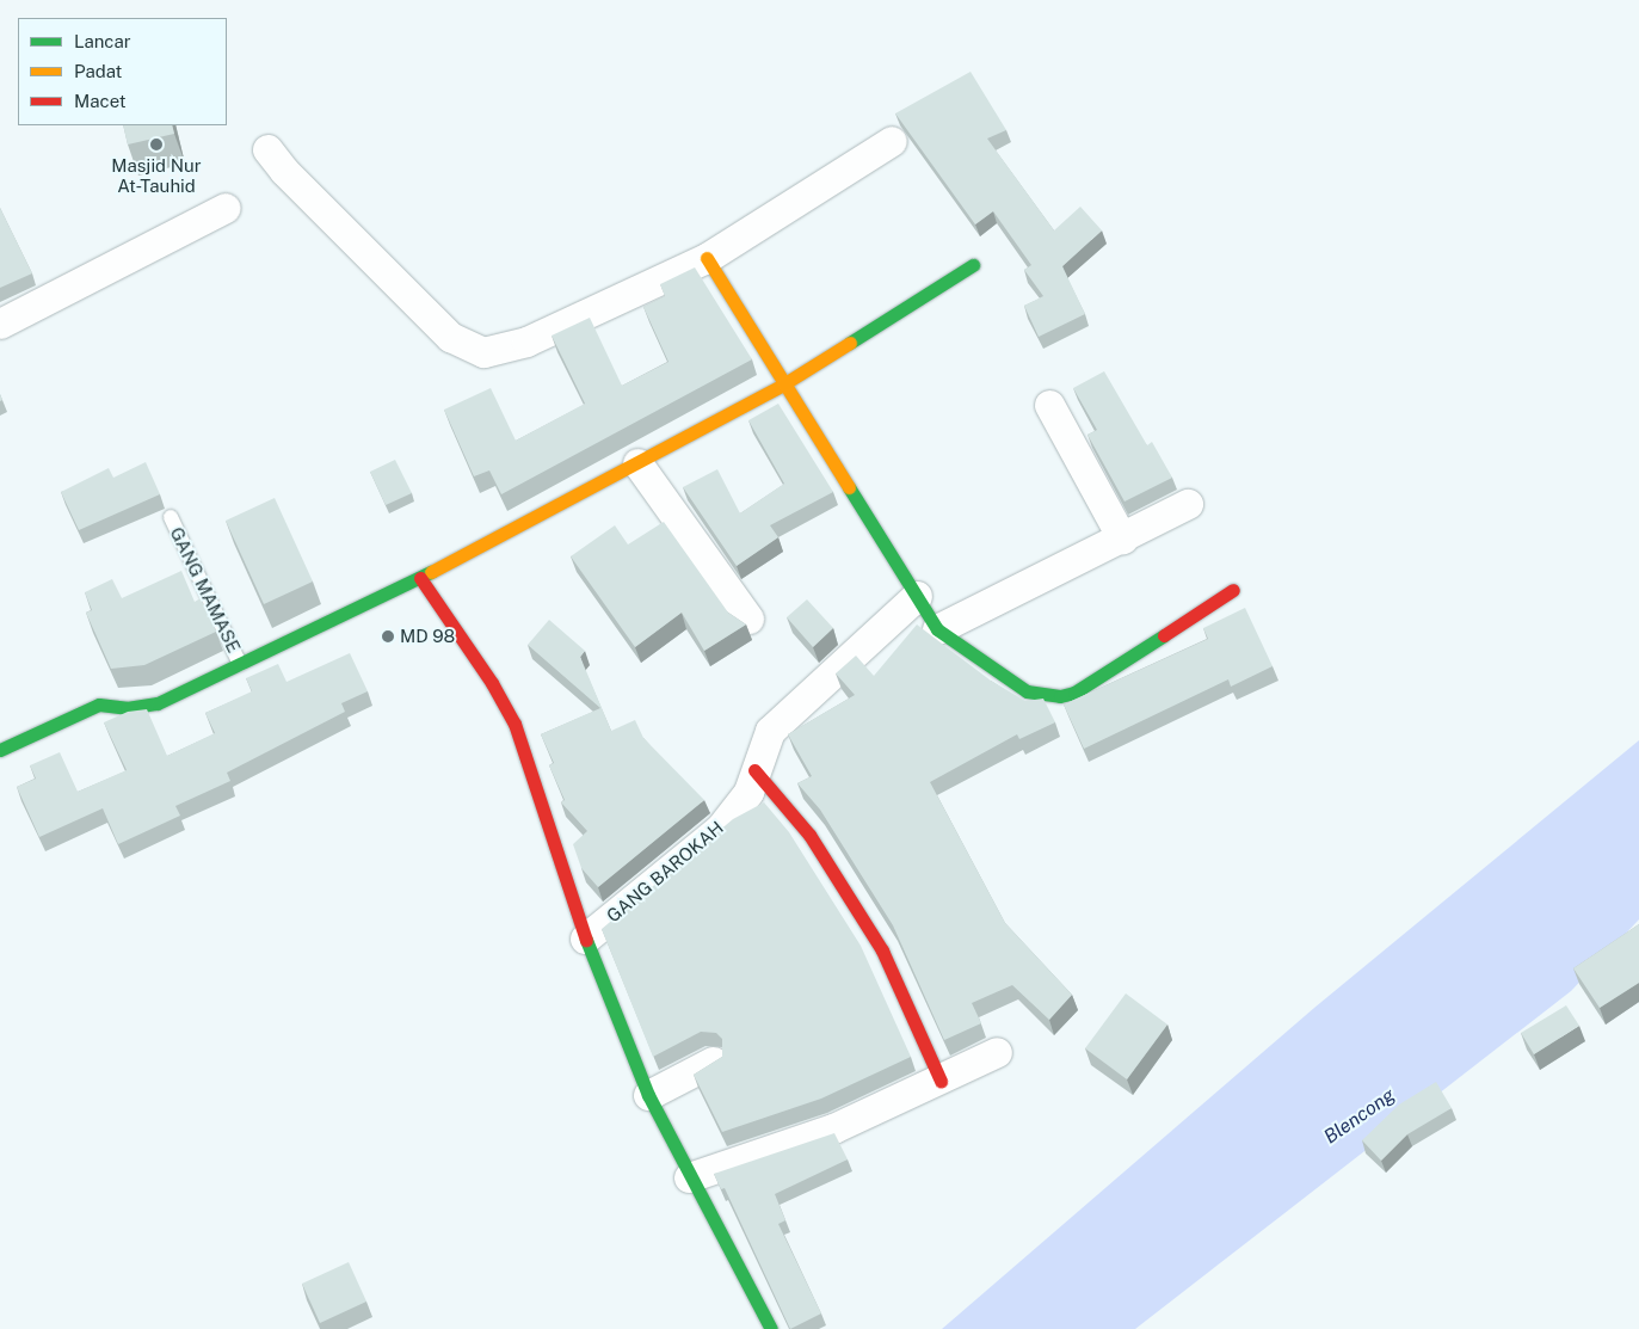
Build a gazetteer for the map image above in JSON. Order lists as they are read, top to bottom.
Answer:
{
  "streets": {
    "street": ["GANG BAROKAH"],
    "lane": ["GANG MAMASE"]
  },
  "water": ["Blencong"],
  "places": ["Masjid Nur At-Tauhid", "MD 98"],
  "legend": ["Lancar", "Padat", "Macet"]
}
